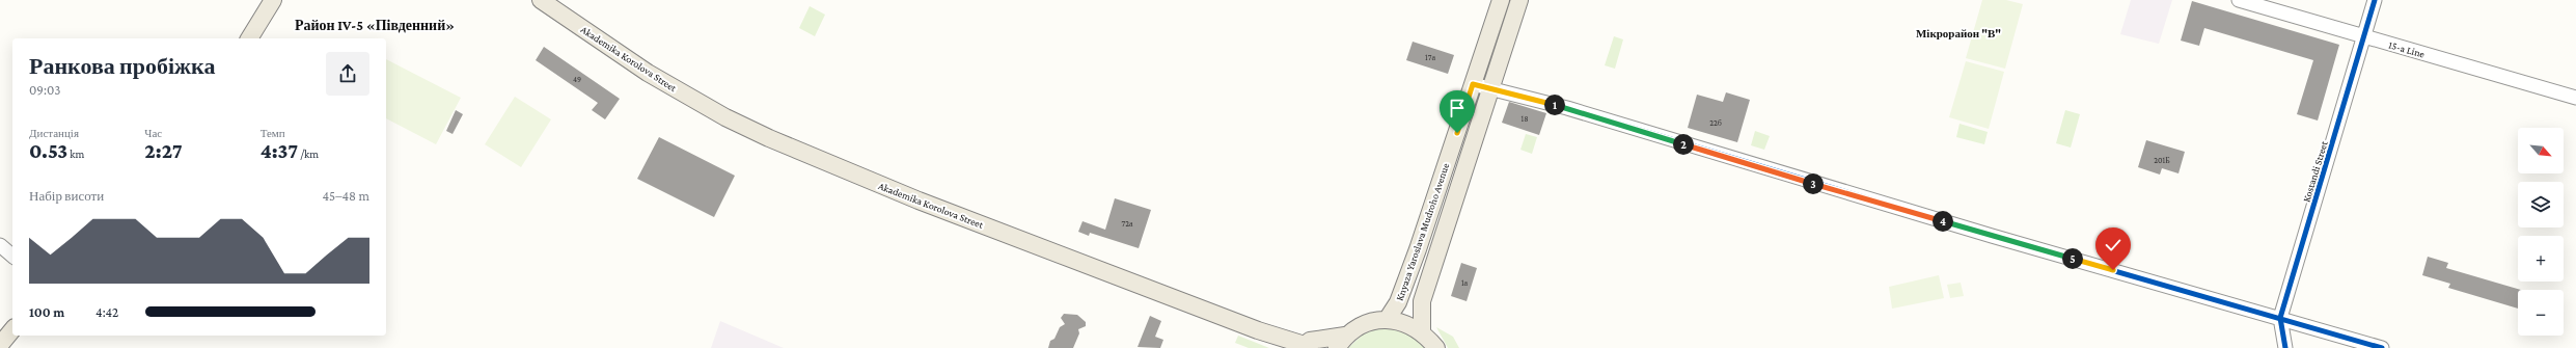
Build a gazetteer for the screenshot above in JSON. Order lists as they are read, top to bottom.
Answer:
{
  "streets": {
    "main road": ["Akademika Korolova Street", "Knyaza Yaroslava Mudroho Avenue"],
    "street": ["15-a Line", "Kostandi Street"]
  },
  "crossings": [
    ["15-a Line", "Kostandi Street"]
  ],
  "districts": ["Район IV-5 «Південний»", "Мікрорайон \"В\""],
  "house_numbers": [
    "17а",
    "49",
    "18",
    "22б",
    "201Б",
    "72а",
    "1а"
  ],
  "north": "bottom right",
  "page": {
    "heading": ["Ранкова пробіжка", "09:03"],
    "pins": [
      "1",
      "2",
      "3",
      "4",
      "5"
    ],
    "stats": [
      ["Дистанція", "0.53 km"],
      ["Час", "2:27"],
      ["Темп", "4:37 /km"]
    ],
    "map_buttons": ["+", "−"],
    "chart": ["Набір висоти", "45–48 m"],
    "list": [
      {
        "name": "100 m",
        "note": "4:42"
      }
    ]
  }
}
